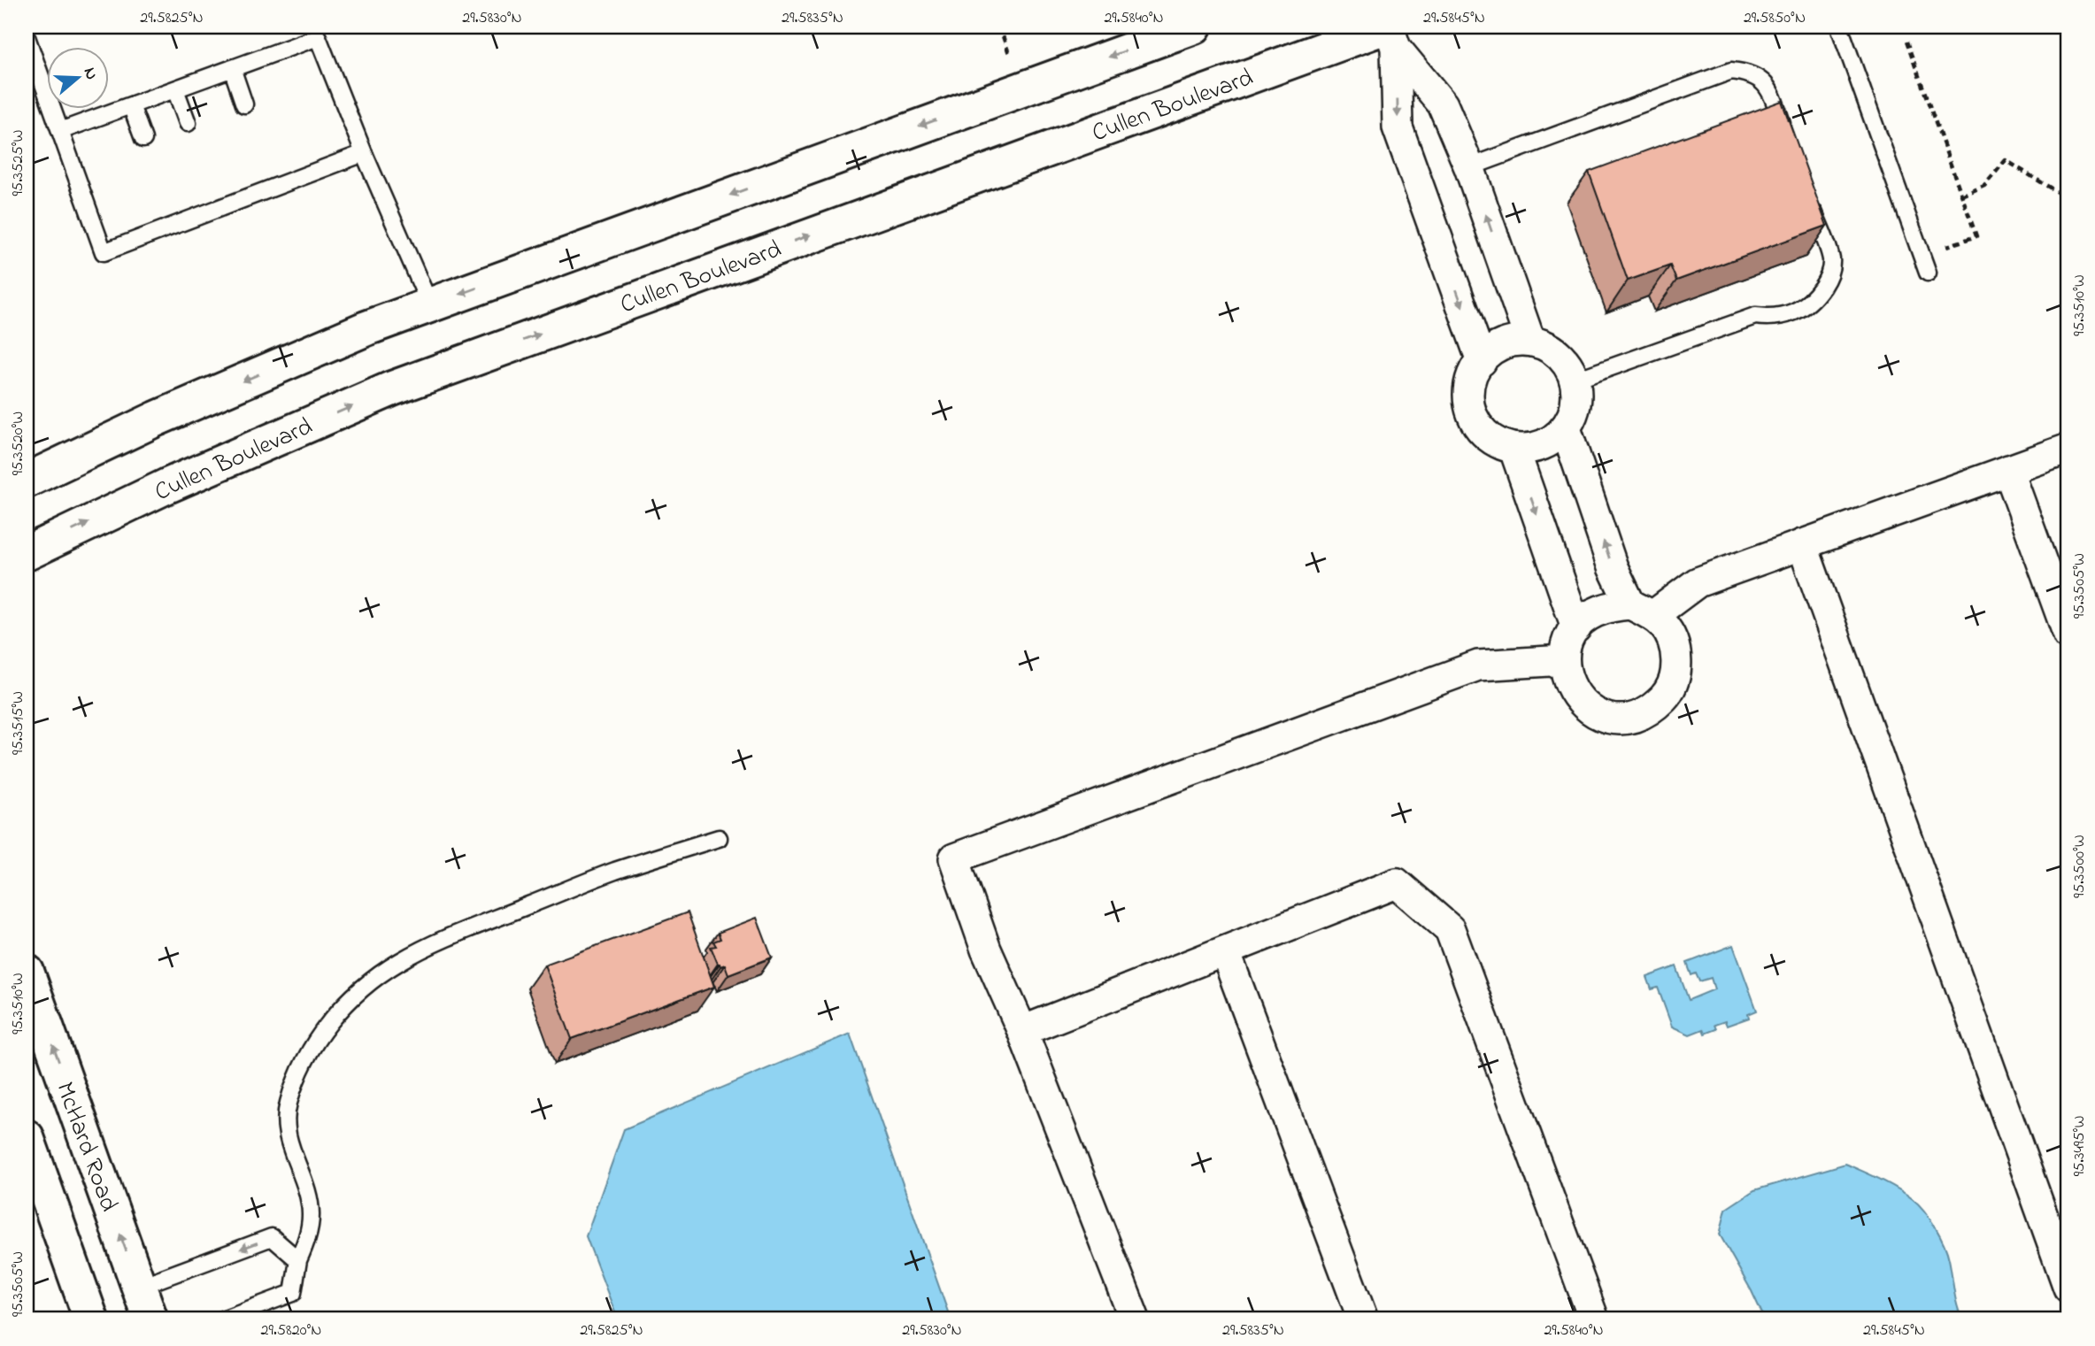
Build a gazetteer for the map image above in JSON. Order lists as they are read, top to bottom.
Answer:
{
  "streets": {
    "main road": ["Cullen Boulevard", "McHard Road"]
  },
  "north": "right",
  "coordinates": [
    "29.5825°N",
    "29.5830°N",
    "29.5835°N",
    "29.5840°N",
    "29.5845°N",
    "29.5850°N",
    "95.3525°W",
    "95.3510°W",
    "95.3520°W",
    "95.3505°W",
    "95.3515°W",
    "95.3500°W",
    "95.3495°W",
    "29.5820°N"
  ]
}
